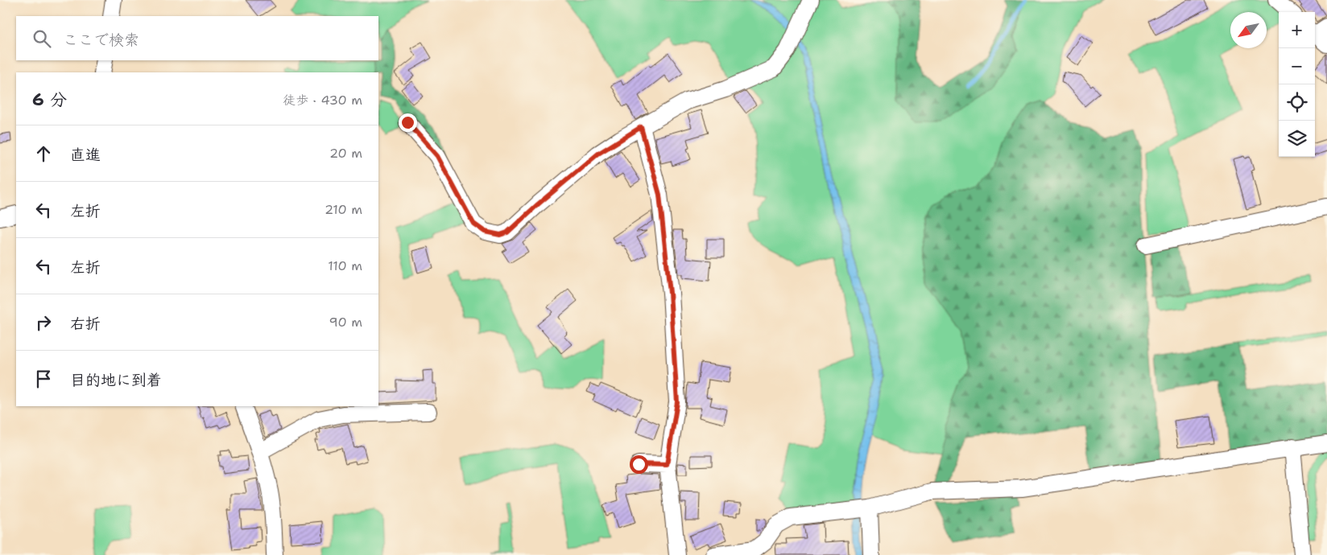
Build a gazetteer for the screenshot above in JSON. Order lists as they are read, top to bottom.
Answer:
{
  "north": "bottom left",
  "page": {
    "map_buttons": ["+", "−"],
    "search": "ここで検索",
    "heading": ["6 分", "徒歩 · 430 m"],
    "list": [
      ["直進", "20 m"],
      ["左折", "210 m"],
      ["左折", "110 m"],
      ["右折", "90 m"],
      "目的地に到着"
    ]
  }
}
